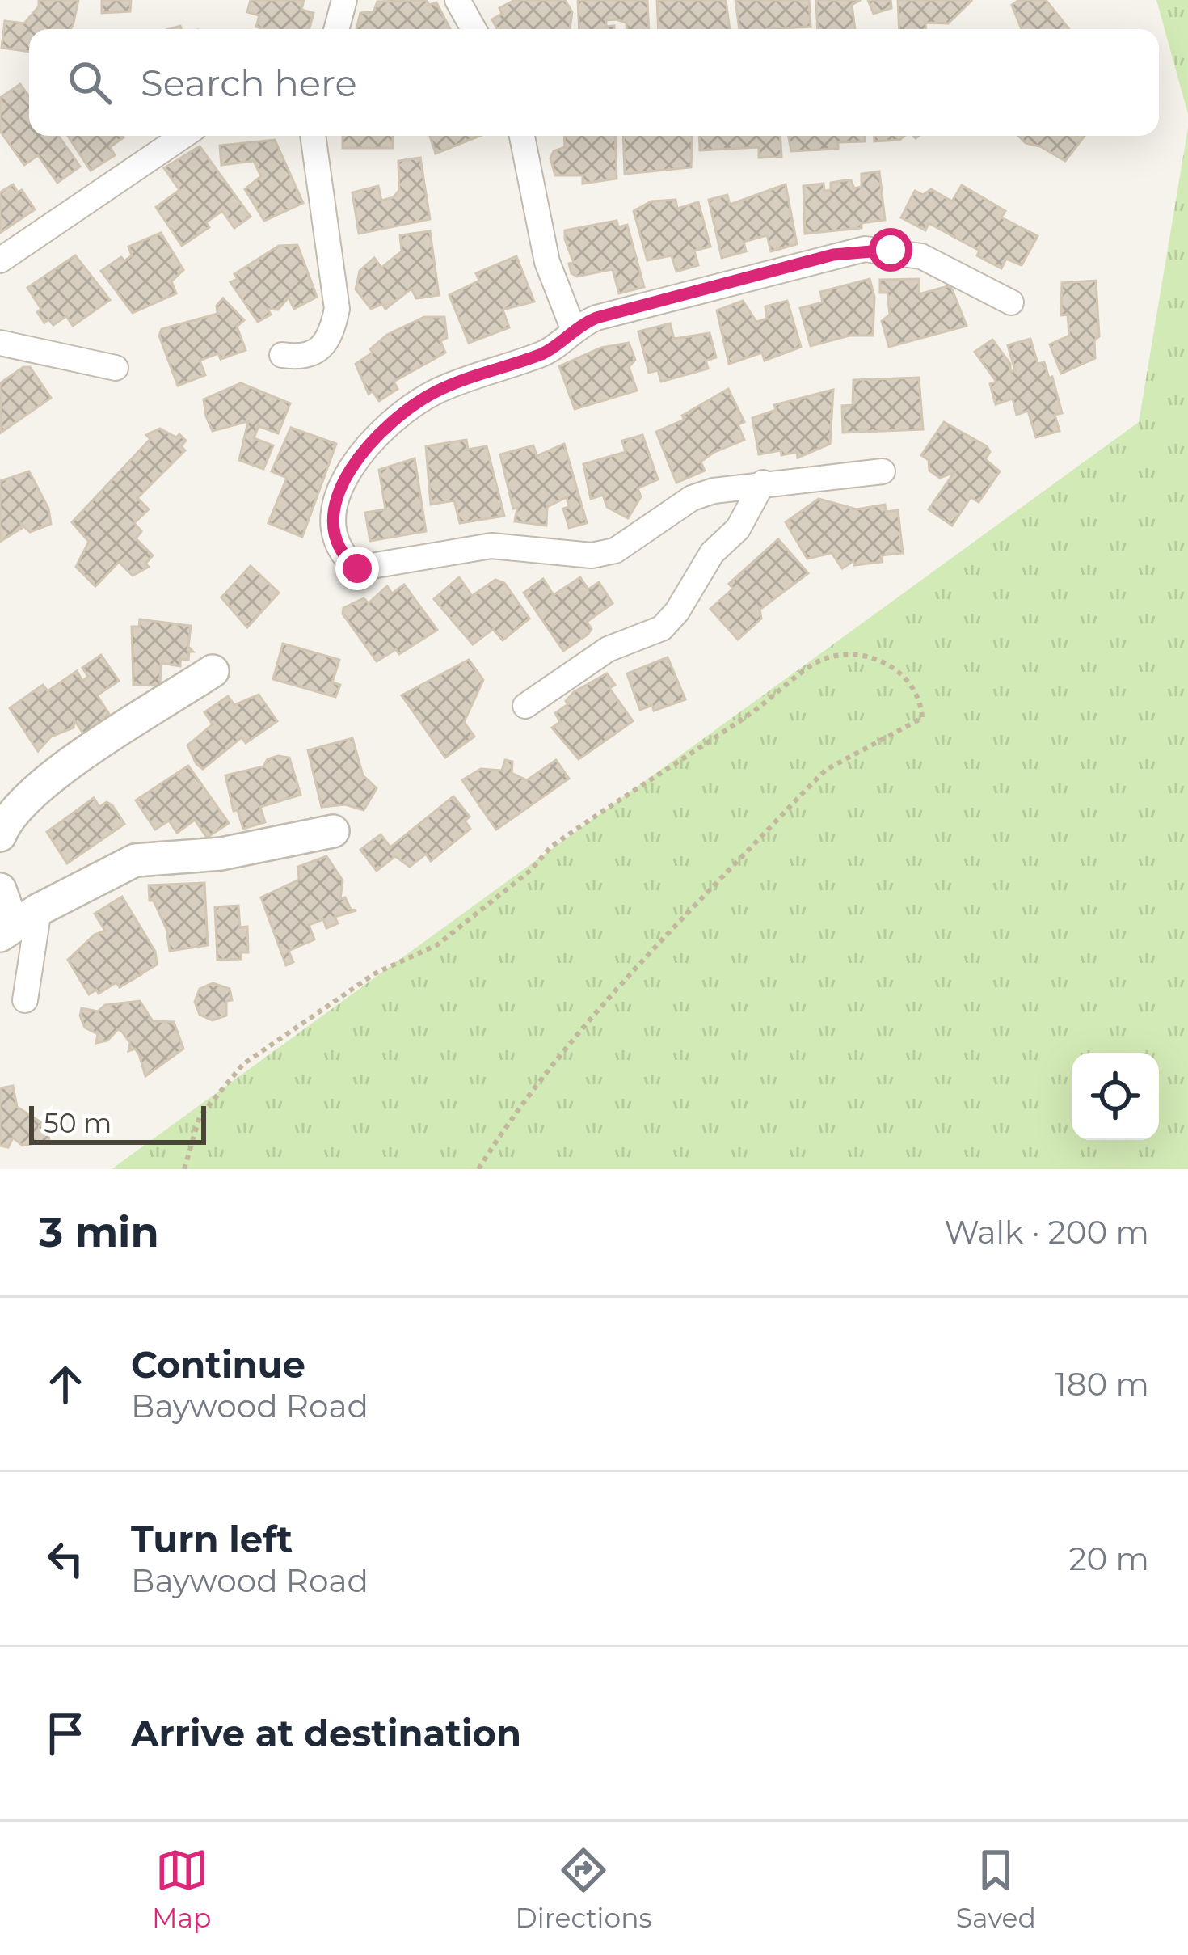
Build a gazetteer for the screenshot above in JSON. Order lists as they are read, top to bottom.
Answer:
{
  "scale_bar": "50 m",
  "page": {
    "search": "Search here",
    "scale": "50 m",
    "heading": ["3 min", "Walk · 200 m"],
    "list": [
      ["Continue", "Baywood Road", "180 m"],
      ["Turn left", "Baywood Road", "20 m"],
      "Arrive at destination"
    ],
    "nav": ["Map", "Directions", "Saved"]
  }
}
